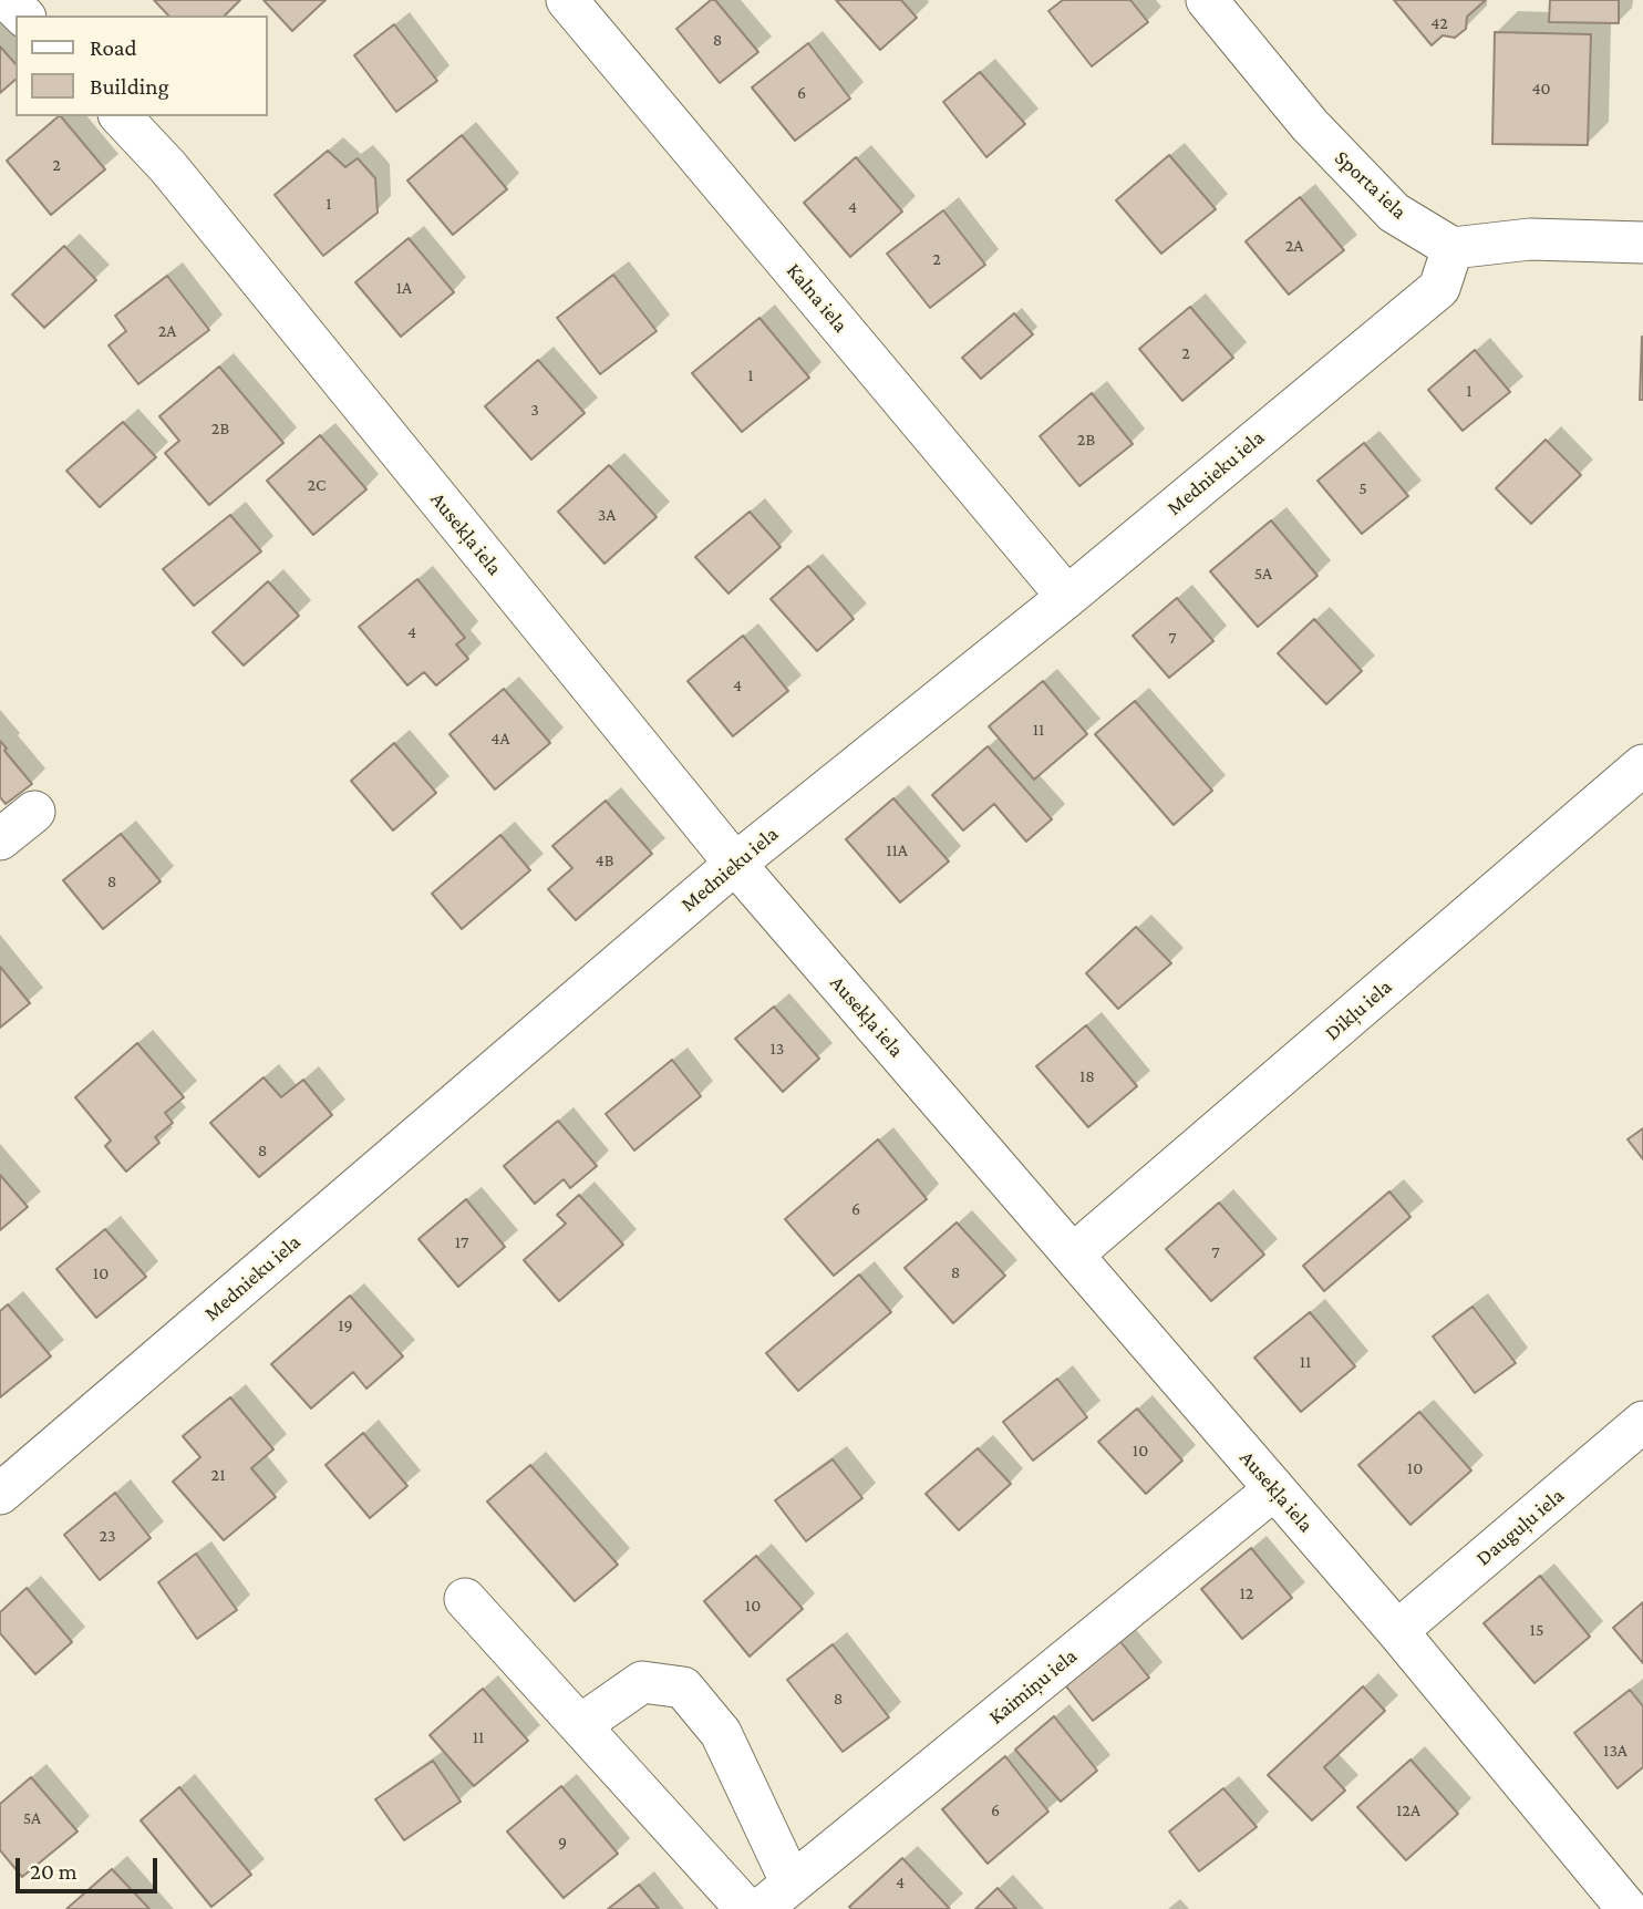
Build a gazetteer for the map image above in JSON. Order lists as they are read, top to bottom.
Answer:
{
  "streets": {
    "street": [
      "Sporta iela",
      "Kalna iela",
      "Mednieku iela",
      "Ausekļa iela",
      "Dikļu iela",
      "Dauguļu iela",
      "Kaimiņu iela"
    ]
  },
  "crossings": [
    ["Sporta iela", "Mednieku iela"],
    ["Kalna iela", "Mednieku iela"],
    ["Mednieku iela", "Ausekļa iela"],
    ["Ausekļa iela", "Dikļu iela"],
    ["Ausekļa iela", "Dauguļu iela"],
    ["Ausekļa iela", "Kaimiņu iela"]
  ],
  "house_numbers": [
    "42",
    "8",
    "40",
    "6",
    "2",
    "1",
    "4",
    "2A",
    "2",
    "1A",
    "2A",
    "2",
    "1",
    "1",
    "3",
    "2B",
    "2B",
    "2C",
    "5",
    "3A",
    "5A",
    "4",
    "7",
    "4",
    "11",
    "4A",
    "11A",
    "4B",
    "8",
    "13",
    "18",
    "8",
    "6",
    "17",
    "7",
    "8",
    "10",
    "19",
    "11",
    "10",
    "10",
    "21",
    "23",
    "12",
    "10",
    "15",
    "8",
    "11",
    "13A",
    "6",
    "12A",
    "5A",
    "9",
    "4"
  ],
  "legend": ["Road", "Building"],
  "scale_bar": "20 m"
}
